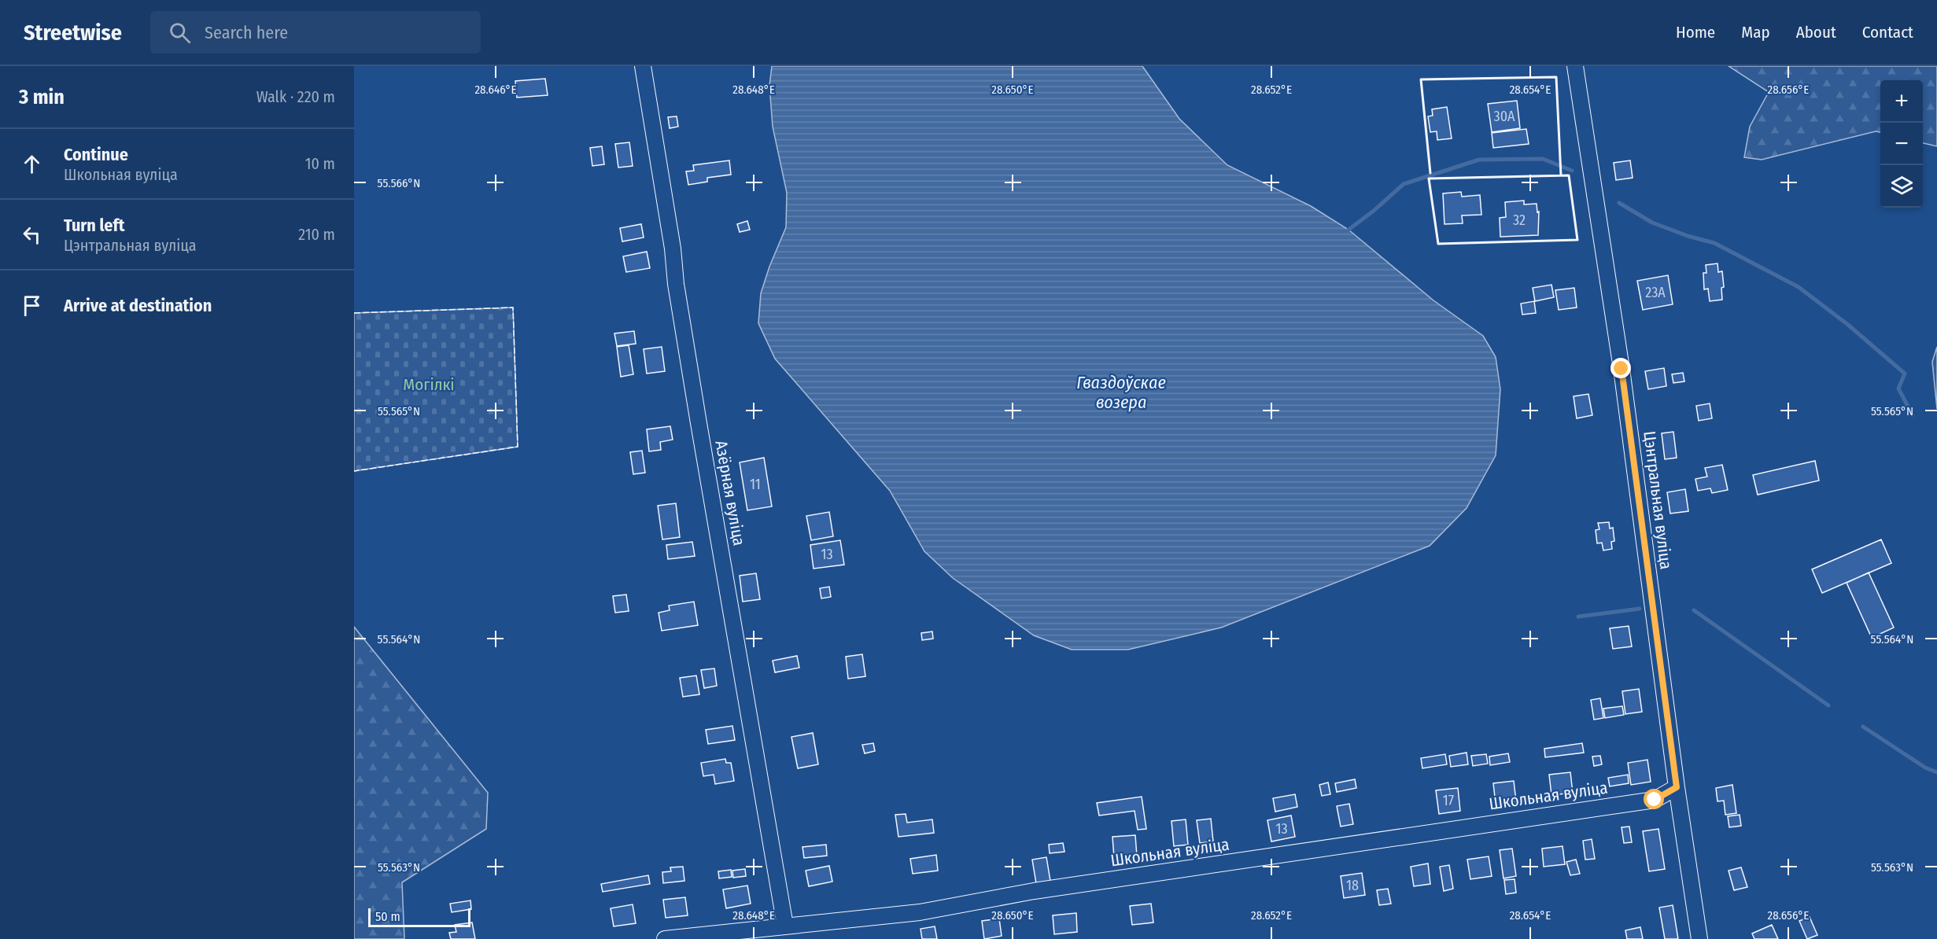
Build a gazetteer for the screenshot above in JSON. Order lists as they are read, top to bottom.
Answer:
{
  "streets": {
    "street": ["Азёрная вуліца", "Цэнтральная вуліца", "Школьная вуліца"]
  },
  "crossings": [
    ["Азёрная вуліца", "Школьная вуліца"],
    ["Цэнтральная вуліца", "Школьная вуліца"]
  ],
  "water": ["Гваздоўскае возера"],
  "parks": ["Могілкі"],
  "house_numbers": [
    "30А",
    "32",
    "23А",
    "11",
    "13",
    "17",
    "13",
    "18"
  ],
  "scale_bar": "50 m",
  "page": {
    "header": "Streetwise",
    "search": "Search here",
    "nav": [
      "Home",
      "Map",
      "About",
      "Contact"
    ],
    "heading": ["3 min", "Walk · 220 m"],
    "map_buttons": ["+", "−"],
    "list": [
      ["Continue", "Школьная вуліца", "10 m"],
      ["Turn left", "Цэнтральная вуліца", "210 m"],
      "Arrive at destination"
    ],
    "scale": "50 m"
  },
  "coordinates": [
    "28.646°E",
    "28.648°E",
    "28.650°E",
    "28.652°E",
    "28.654°E",
    "28.656°E",
    "55.566°N",
    "55.565°N",
    "55.564°N",
    "55.563°N"
  ]
}
